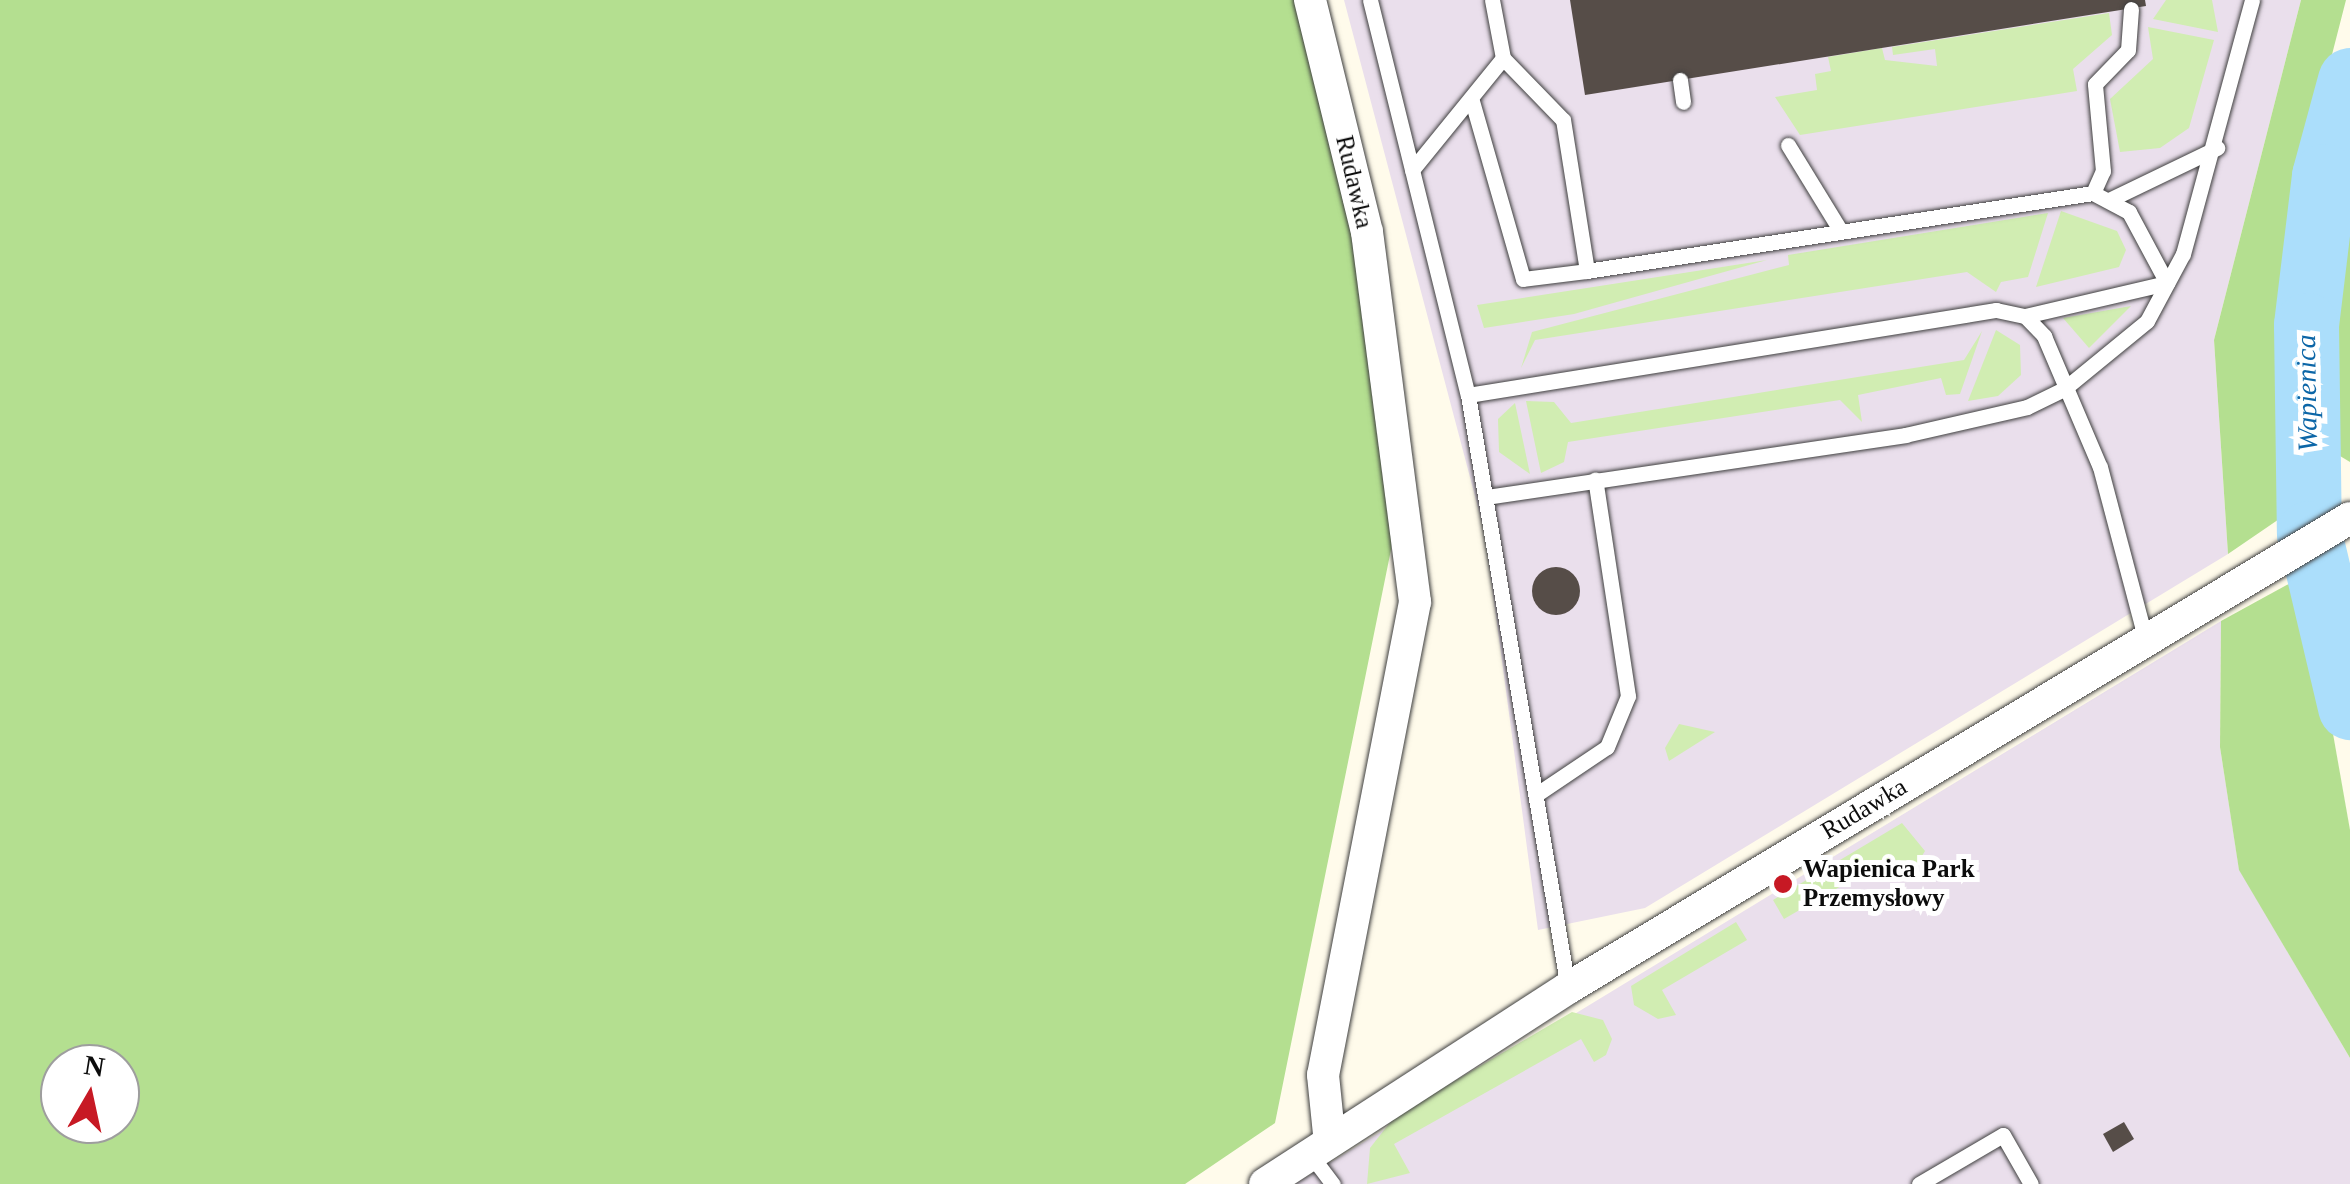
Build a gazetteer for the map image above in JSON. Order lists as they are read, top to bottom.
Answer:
{
  "streets": {
    "street": ["Rudawka"]
  },
  "water": ["Wapienica"],
  "places": ["Wapienica Park Przemysłowy"],
  "north": "top"
}
